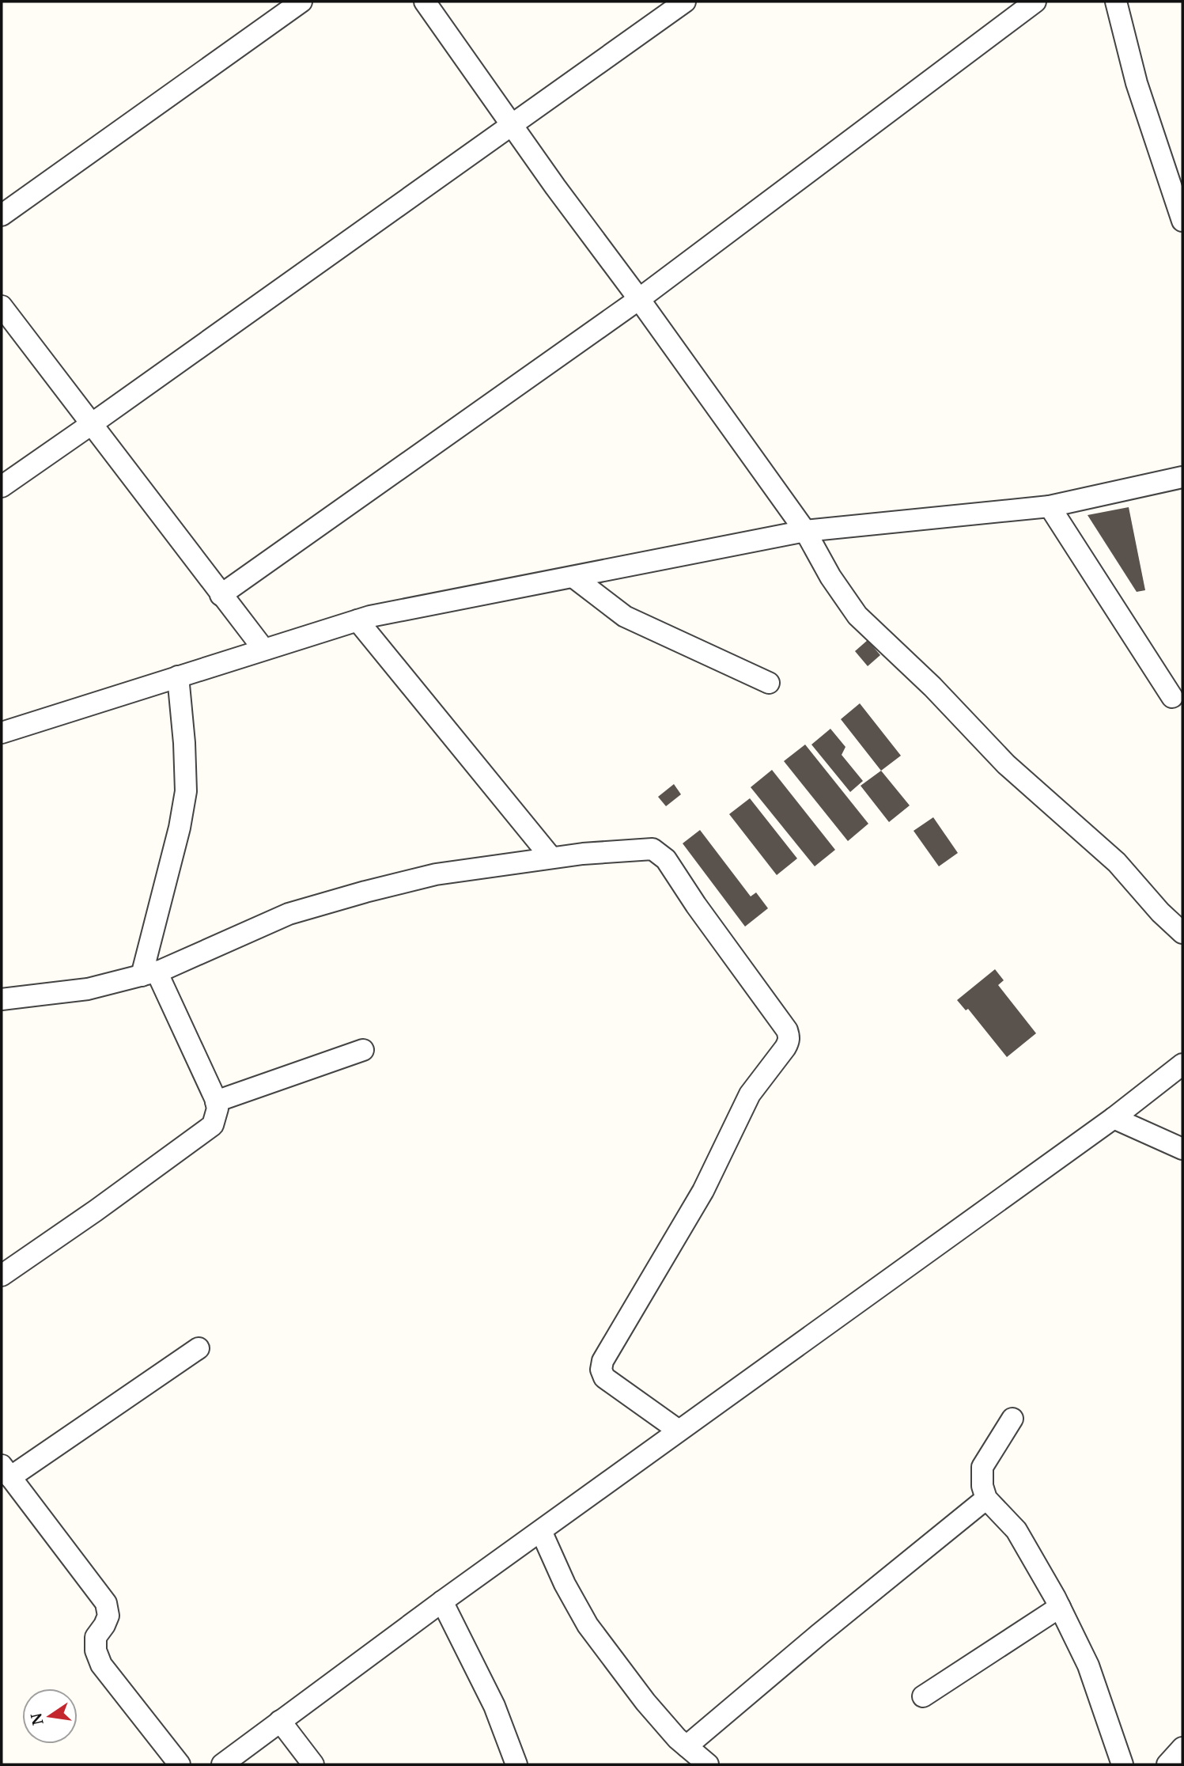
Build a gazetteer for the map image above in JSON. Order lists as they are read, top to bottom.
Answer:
{
  "north": "left"
}
